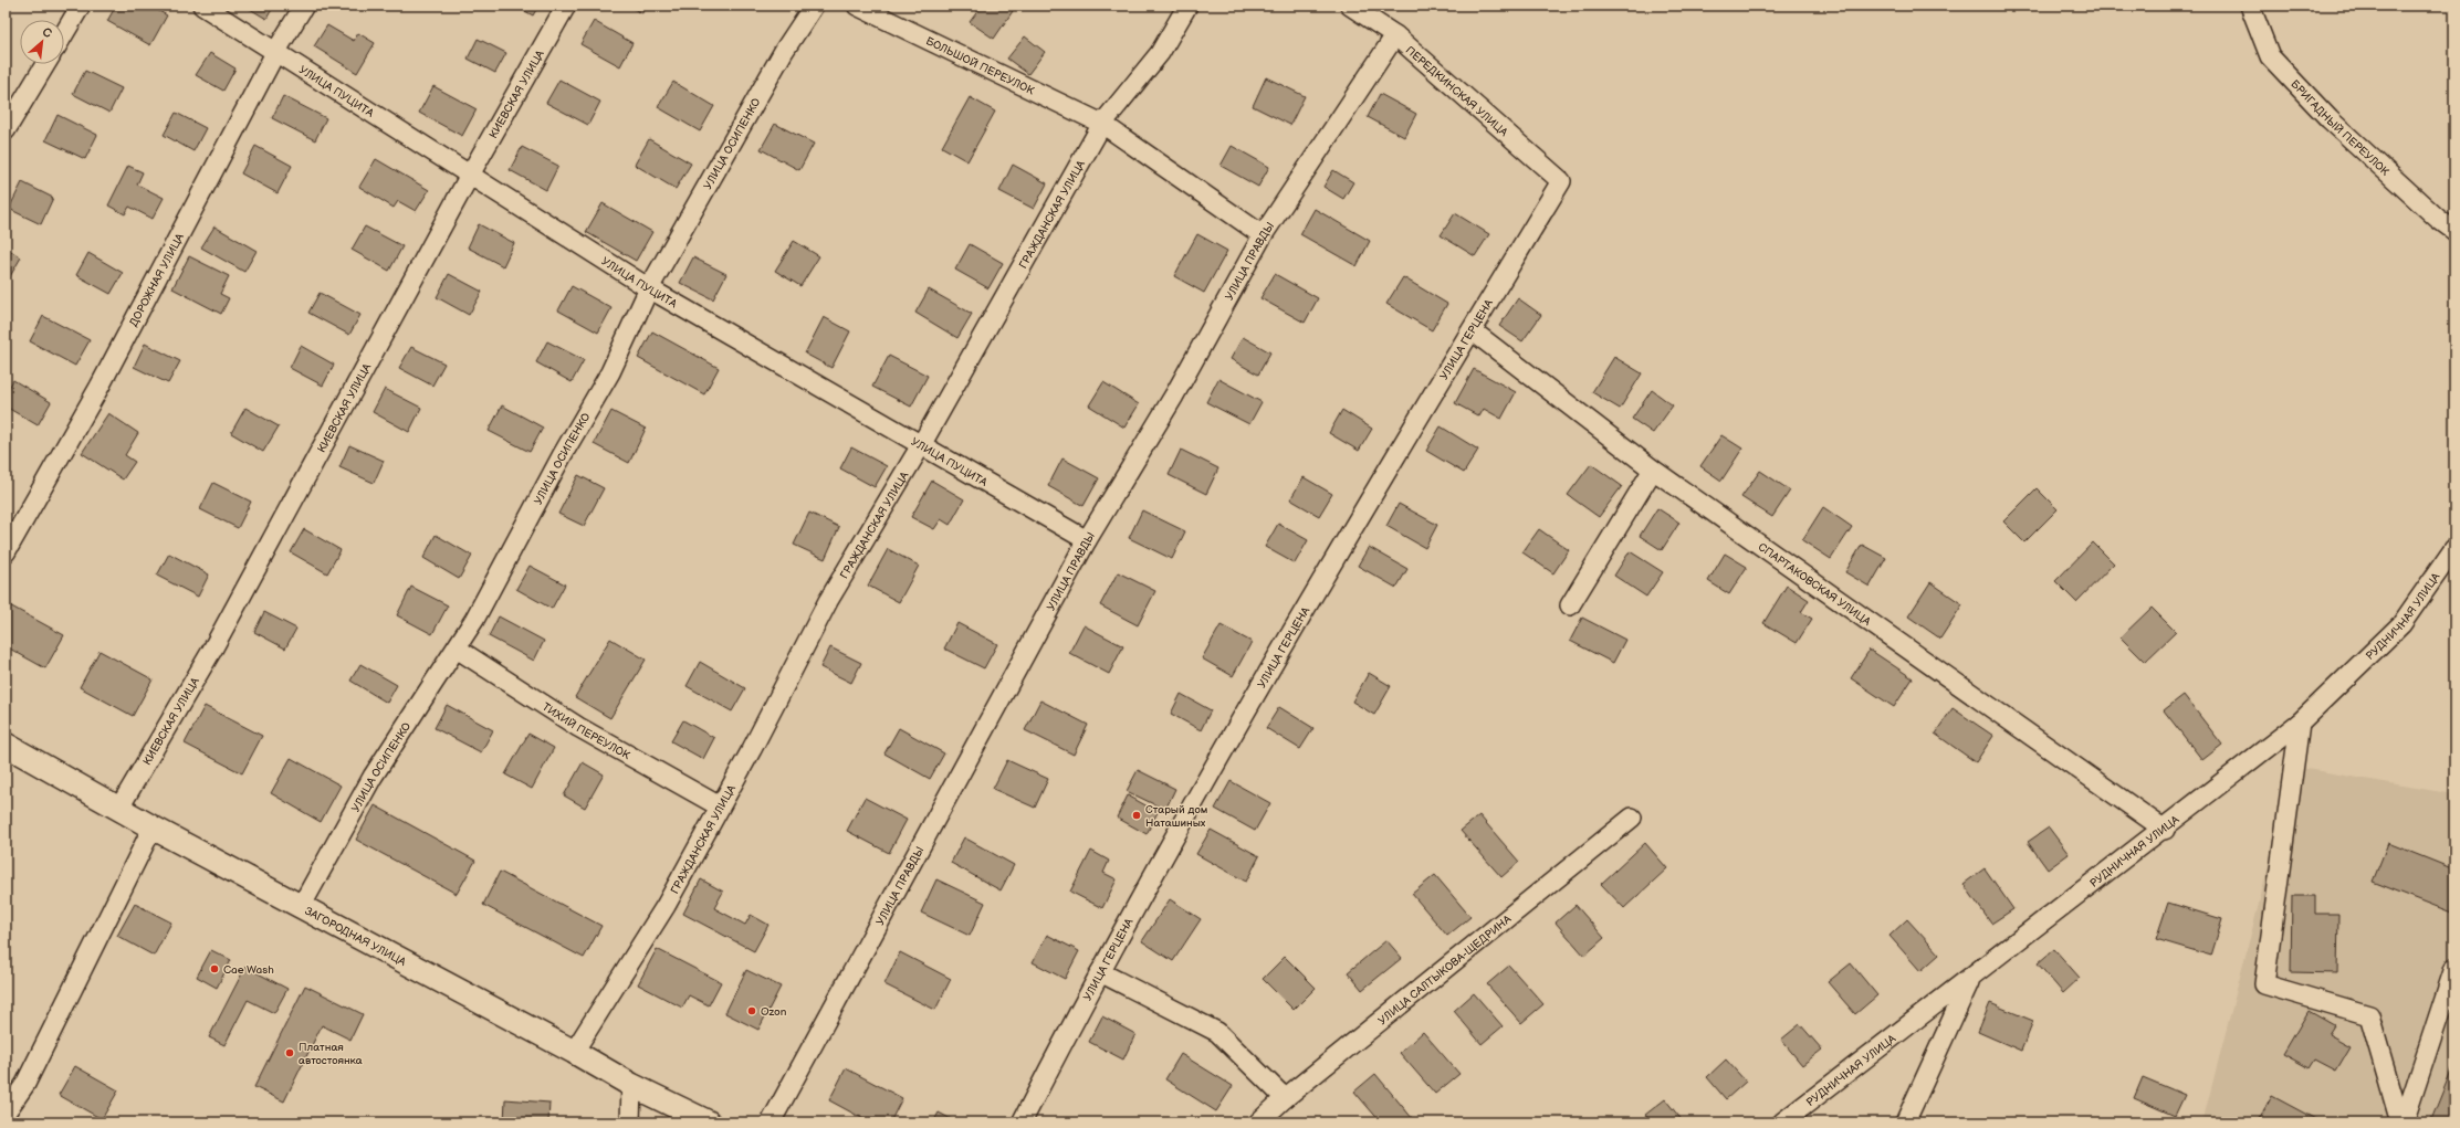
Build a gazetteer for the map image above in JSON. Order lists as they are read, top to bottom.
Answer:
{
  "streets": {
    "street": [
      "БОЛЬШОЙ ПЕРЕУЛОК",
      "УЛИЦА ПУЦИТА",
      "ПЕРЕДКИНСКАЯ УЛИЦА",
      "КИЕВСКАЯ УЛИЦА",
      "БРИГАДНЫЙ ПЕРЕУЛОК",
      "УЛИЦА ОСИПЕНКО",
      "ГРАЖДАНСКАЯ УЛИЦА",
      "УЛИЦА ПРАВДЫ",
      "ДОРОЖНАЯ УЛИЦА",
      "УЛИЦА ГЕРЦЕНА",
      "СПАРТАКОВСКАЯ УЛИЦА",
      "РУДНИЧНАЯ УЛИЦА",
      "ТИХИЙ ПЕРЕУЛОК",
      "ЗАГОРОДНАЯ УЛИЦА",
      "УЛИЦА САЛТЫКОВА-ЩЕДРИНА"
    ]
  },
  "crossings": [
    ["БОЛЬШОЙ ПЕРЕУЛОК", "ГРАЖДАНСКАЯ УЛИЦА"],
    ["БОЛЬШОЙ ПЕРЕУЛОК", "УЛИЦА ПРАВДЫ"],
    ["УЛИЦА ПУЦИТА", "КИЕВСКАЯ УЛИЦА"],
    ["УЛИЦА ПУЦИТА", "УЛИЦА ОСИПЕНКО"],
    ["УЛИЦА ПУЦИТА", "ГРАЖДАНСКАЯ УЛИЦА"],
    ["УЛИЦА ПУЦИТА", "УЛИЦА ПРАВДЫ"],
    ["УЛИЦА ПУЦИТА", "ДОРОЖНАЯ УЛИЦА"],
    ["ПЕРЕДКИНСКАЯ УЛИЦА", "УЛИЦА ПРАВДЫ"],
    ["ПЕРЕДКИНСКАЯ УЛИЦА", "УЛИЦА ГЕРЦЕНА"],
    ["КИЕВСКАЯ УЛИЦА", "ЗАГОРОДНАЯ УЛИЦА"],
    ["УЛИЦА ОСИПЕНКО", "ТИХИЙ ПЕРЕУЛОК"],
    ["УЛИЦА ОСИПЕНКО", "ЗАГОРОДНАЯ УЛИЦА"],
    ["ГРАЖДАНСКАЯ УЛИЦА", "ТИХИЙ ПЕРЕУЛОК"],
    ["ГРАЖДАНСКАЯ УЛИЦА", "ЗАГОРОДНАЯ УЛИЦА"],
    ["УЛИЦА ГЕРЦЕНА", "СПАРТАКОВСКАЯ УЛИЦА"],
    ["СПАРТАКОВСКАЯ УЛИЦА", "РУДНИЧНАЯ УЛИЦА"]
  ],
  "places": [
    "Старый дом Наташиных",
    "Cae Wash",
    "Ozon",
    "Платная автостоянка"
  ],
  "north": "top right"
}
